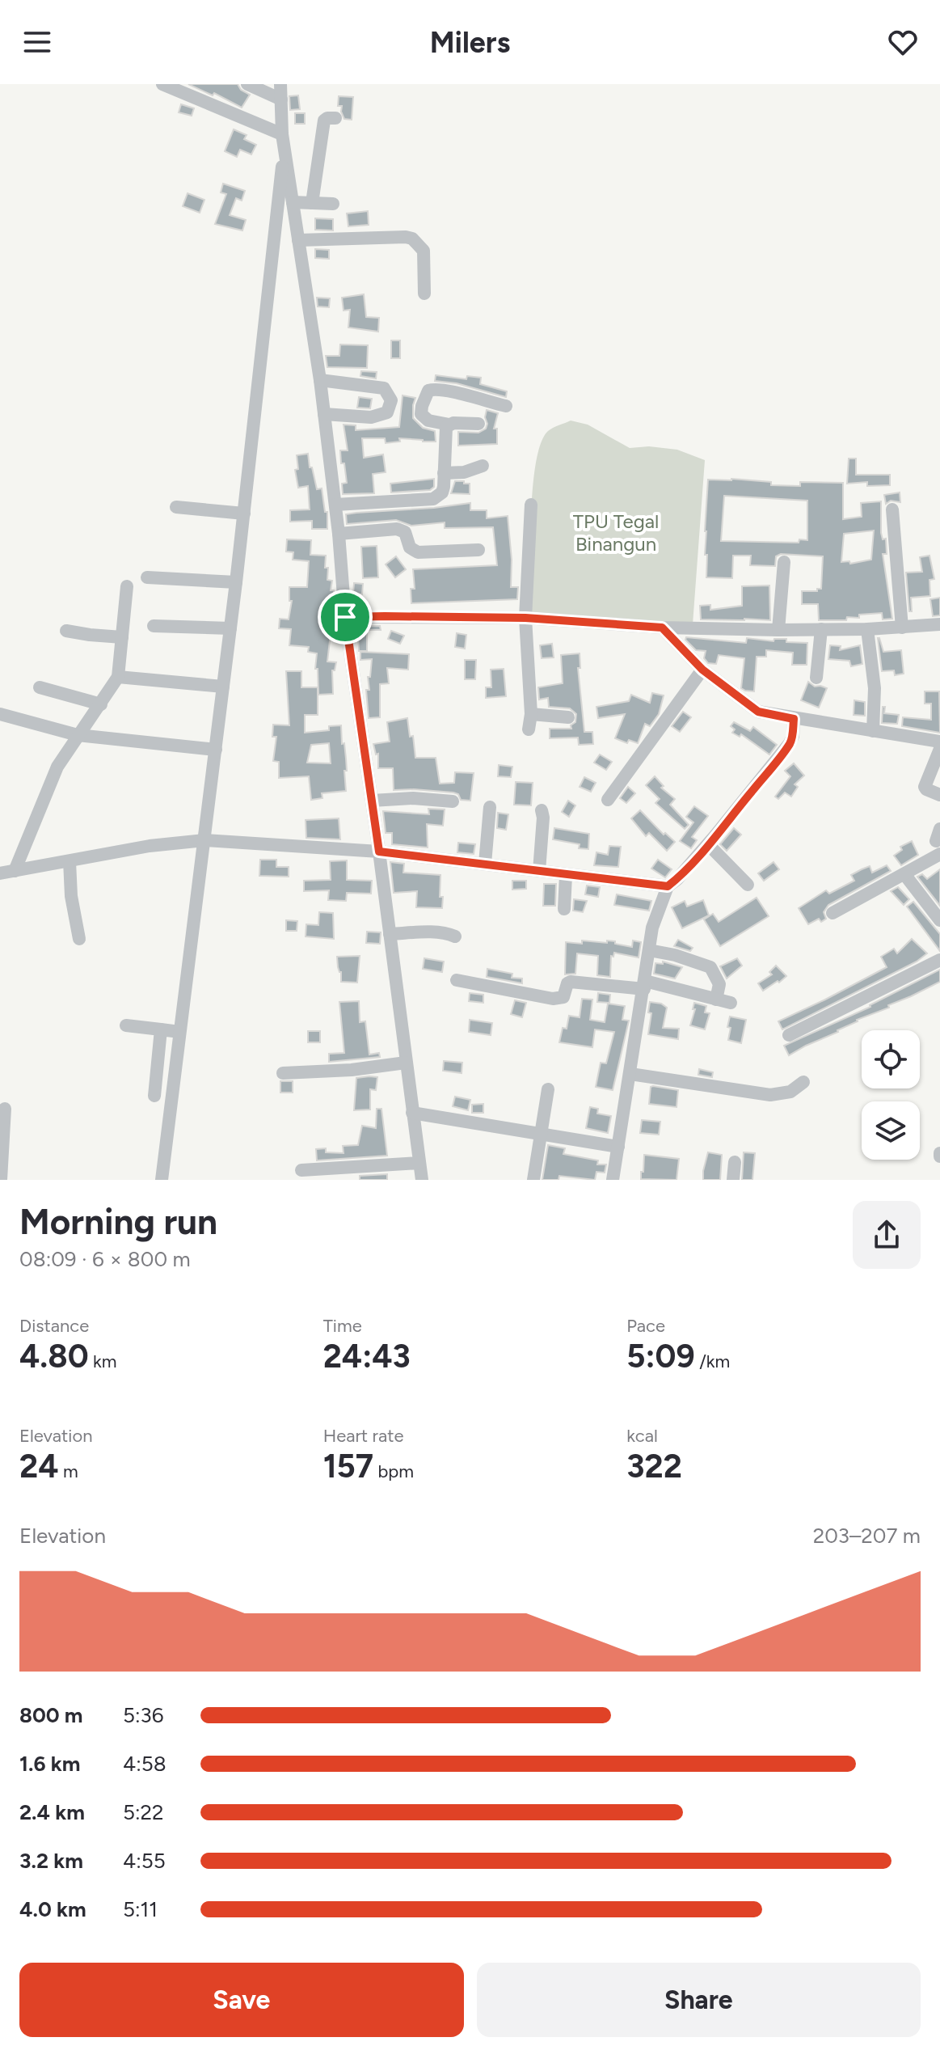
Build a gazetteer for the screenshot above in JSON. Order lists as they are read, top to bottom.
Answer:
{
  "parks": ["TPU Tegal Binangun"],
  "page": {
    "header": "Milers",
    "heading": ["Morning run", "08:09 · 6 × 800 m"],
    "stats": [
      ["Distance", "4.80 km"],
      ["Time", "24:43"],
      ["Pace", "5:09 /km"],
      ["Elevation", "24 m"],
      ["Heart rate", "157 bpm"],
      ["kcal", "322"]
    ],
    "chart": ["Elevation", "203–207 m"],
    "list": [
      {
        "name": "800 m",
        "note": "5:36"
      },
      {
        "name": "1.6 km",
        "note": "4:58"
      },
      {
        "name": "2.4 km",
        "note": "5:22"
      },
      {
        "name": "3.2 km",
        "note": "4:55"
      },
      {
        "name": "4.0 km",
        "note": "5:11"
      }
    ],
    "buttons": ["Save", "Share"]
  }
}
